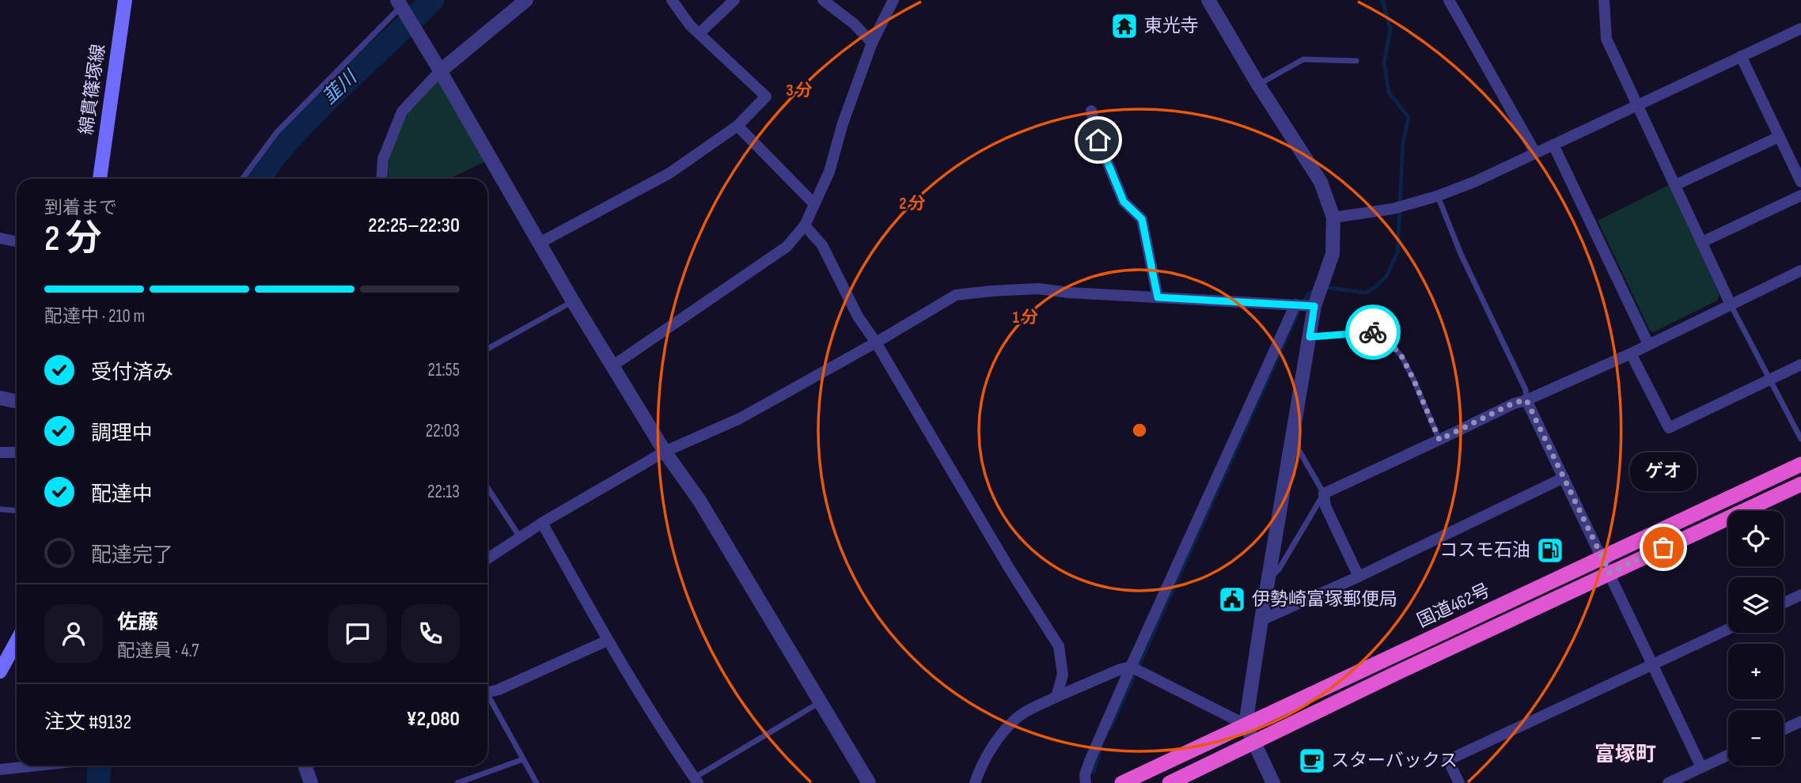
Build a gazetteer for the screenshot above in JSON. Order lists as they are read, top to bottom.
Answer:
{
  "streets": {
    "highway": ["国道462号"],
    "main road": ["綿貫篠塚線"]
  },
  "districts": ["富塚町"],
  "water": ["韮川"],
  "places": {
    "temple": ["東光寺"],
    "other": ["ゲオ"],
    "fuel station": ["コスモ石油"],
    "public building": ["伊勢崎富塚郵便局"],
    "cafe": ["スターバックス"]
  },
  "page": {
    "heading": ["2 分", "到着まで", "22:25–22:30"],
    "panel": [
      "佐藤",
      "配達員 · 4.7",
      "注文 #9132",
      "¥2,080"
    ],
    "bar": "配達中 · 210 m",
    "list": [
      ["受付済み", "21:55"],
      ["調理中", "22:03"],
      ["配達中", "22:13"],
      "配達完了"
    ],
    "bubble": "ゲオ",
    "map_buttons": ["+", "−"]
  },
  "rings": ["3 分", "2 分", "1 分"]
}
